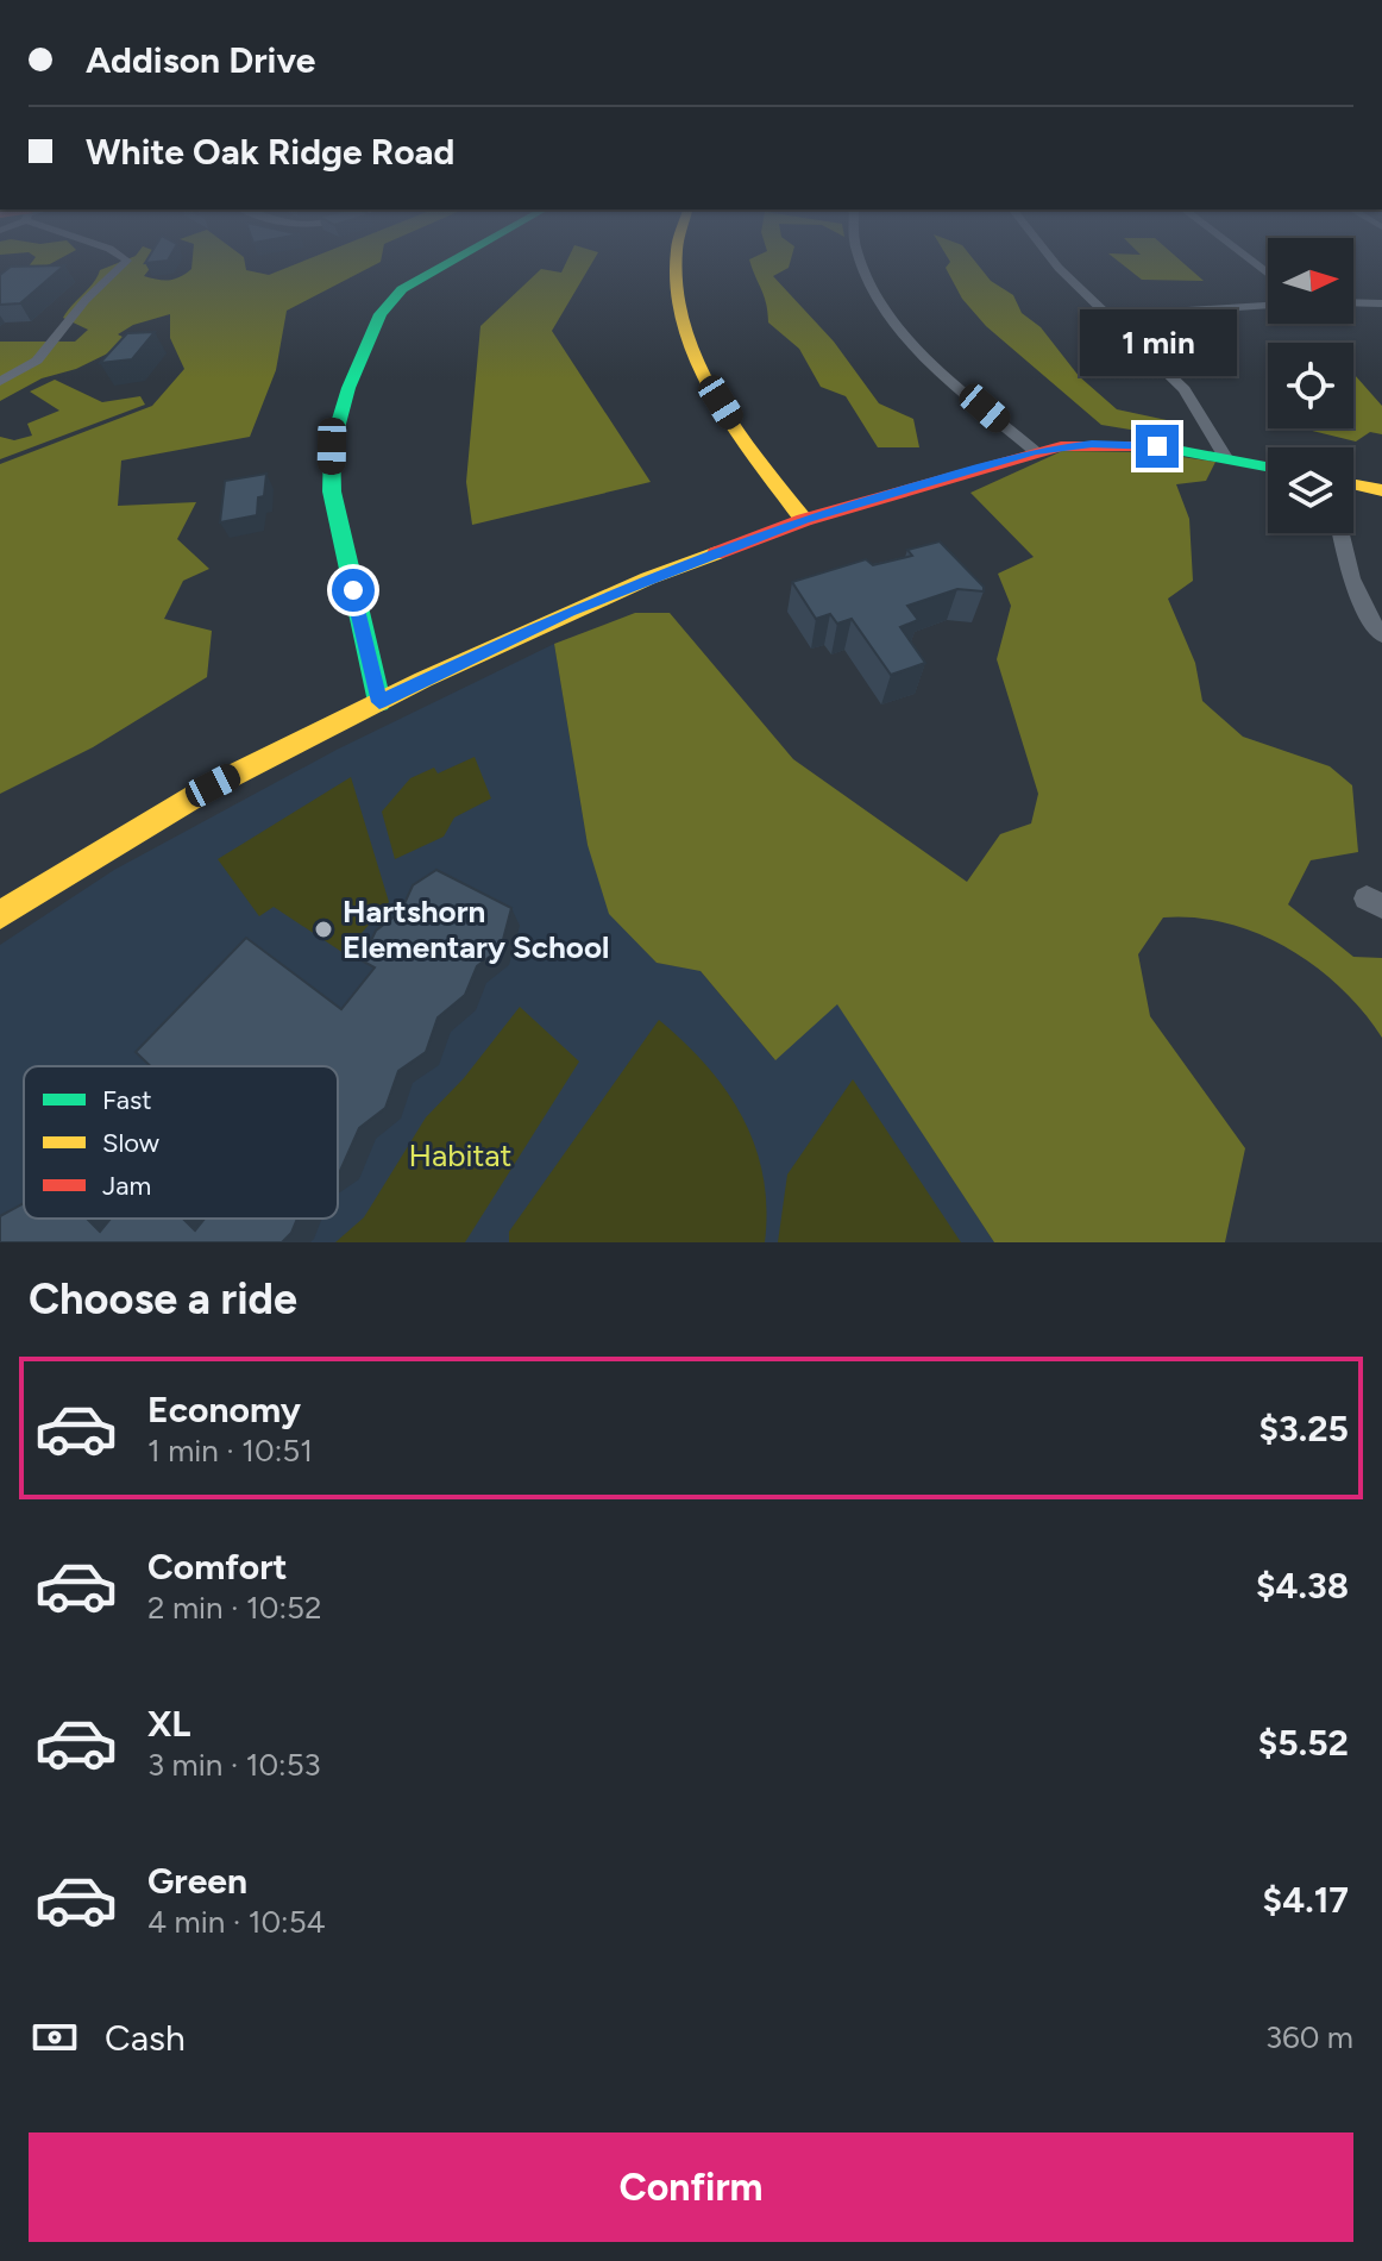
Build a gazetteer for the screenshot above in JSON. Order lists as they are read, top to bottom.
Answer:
{
  "parks": ["Habitat"],
  "places": ["Hartshorn Elementary School"],
  "legend": ["Fast", "Slow", "Jam"],
  "north": "right",
  "page": {
    "banner": ["Addison Drive", "White Oak Ridge Road"],
    "bubble": "1 min",
    "heading": "Choose a ride",
    "list": [
      {
        "name": "Economy",
        "note": "1 min · 10:51",
        "value": "$3.25"
      },
      {
        "name": "Comfort",
        "note": "2 min · 10:52",
        "value": "$4.38"
      },
      {
        "name": "XL",
        "note": "3 min · 10:53",
        "value": "$5.52"
      },
      {
        "name": "Green",
        "note": "4 min · 10:54",
        "value": "$4.17"
      }
    ],
    "pay": ["Cash", "360 m"],
    "buttons": "Confirm"
  }
}
